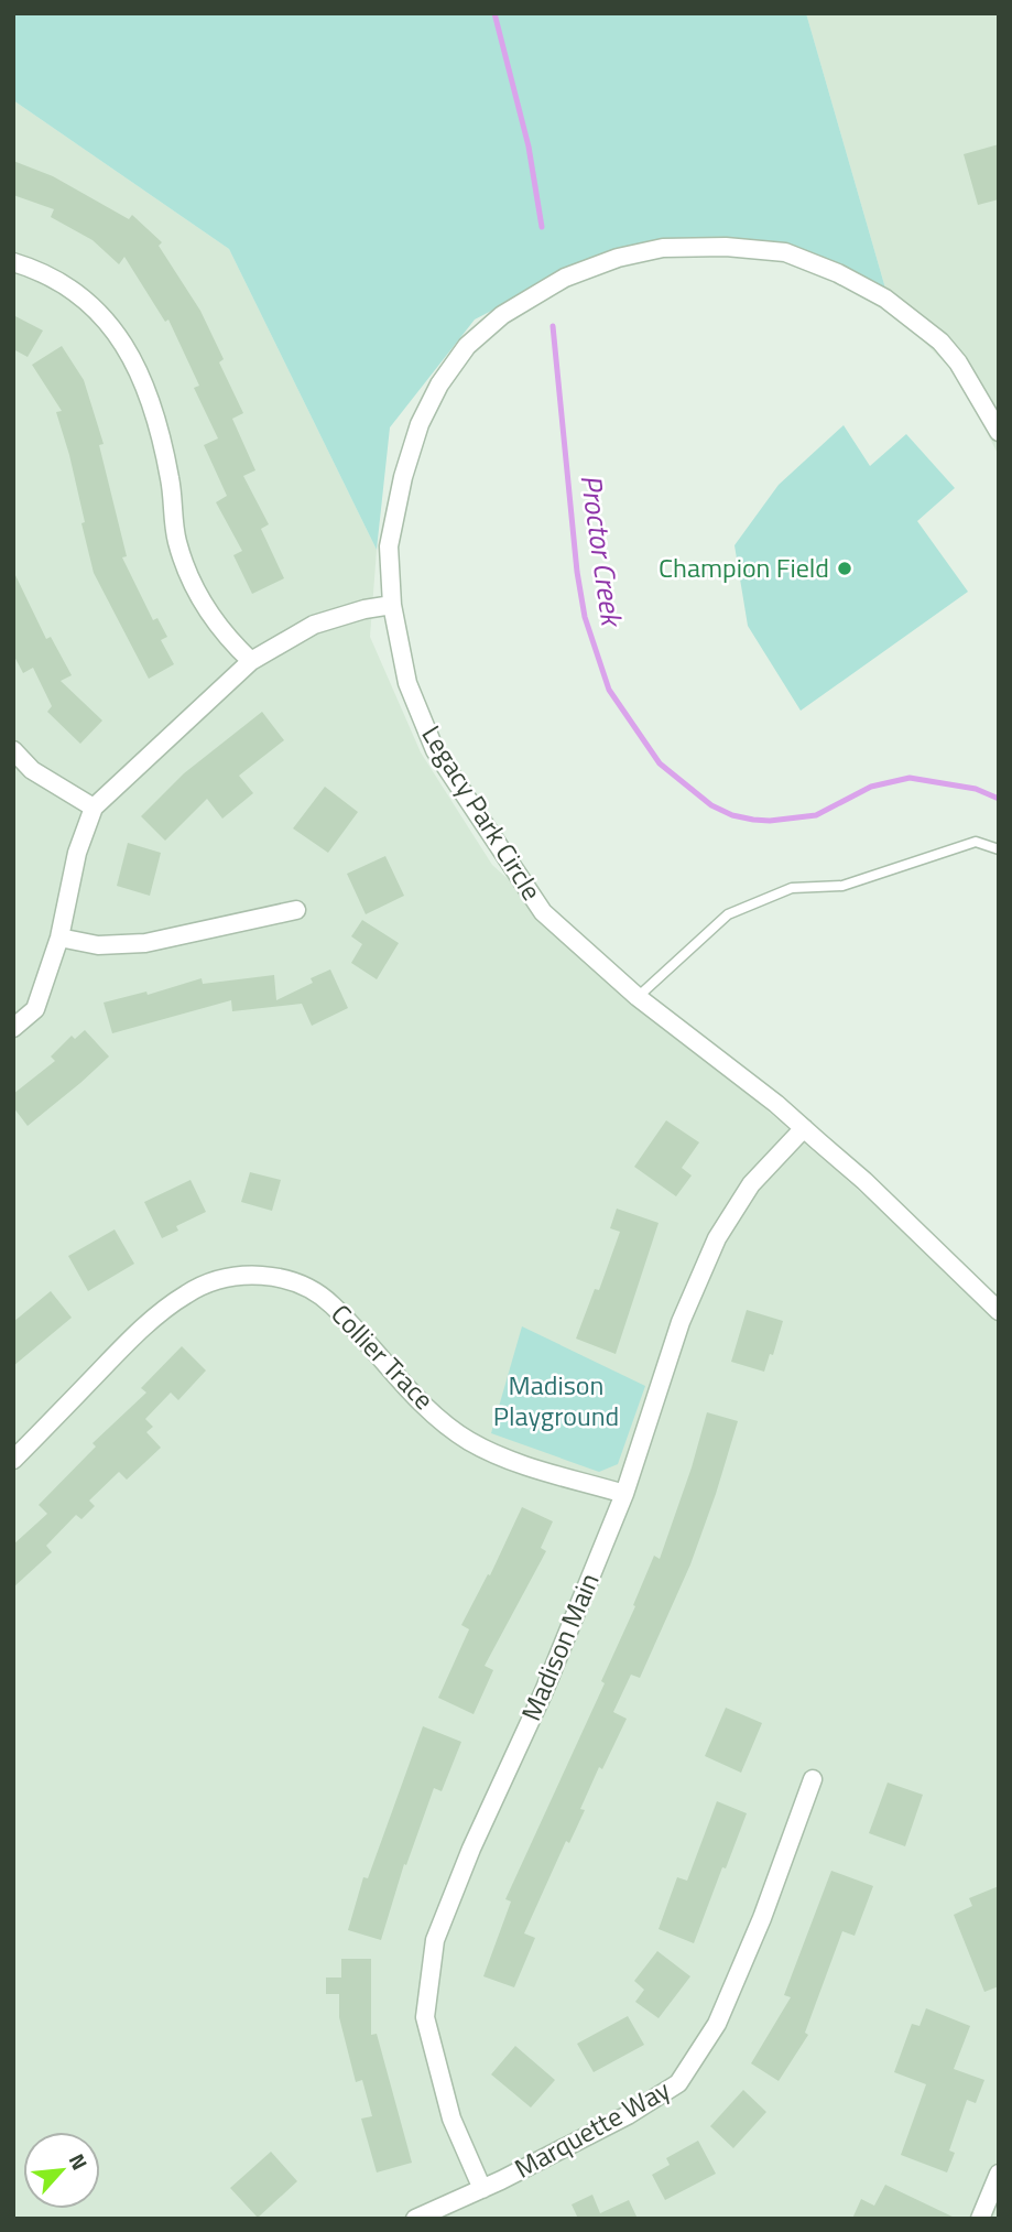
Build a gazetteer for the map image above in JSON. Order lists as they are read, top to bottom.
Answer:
{
  "streets": {
    "street": [
      "Legacy Park Circle",
      "Collier Trace",
      "Madison Main",
      "Marquette Way"
    ]
  },
  "crossings": [
    ["Legacy Park Circle", "Madison Main"],
    ["Collier Trace", "Madison Main"],
    ["Madison Main", "Marquette Way"]
  ],
  "water": ["Proctor Creek"],
  "parks": ["Madison Playground"],
  "places": ["Champion Field"],
  "north": "top right"
}
